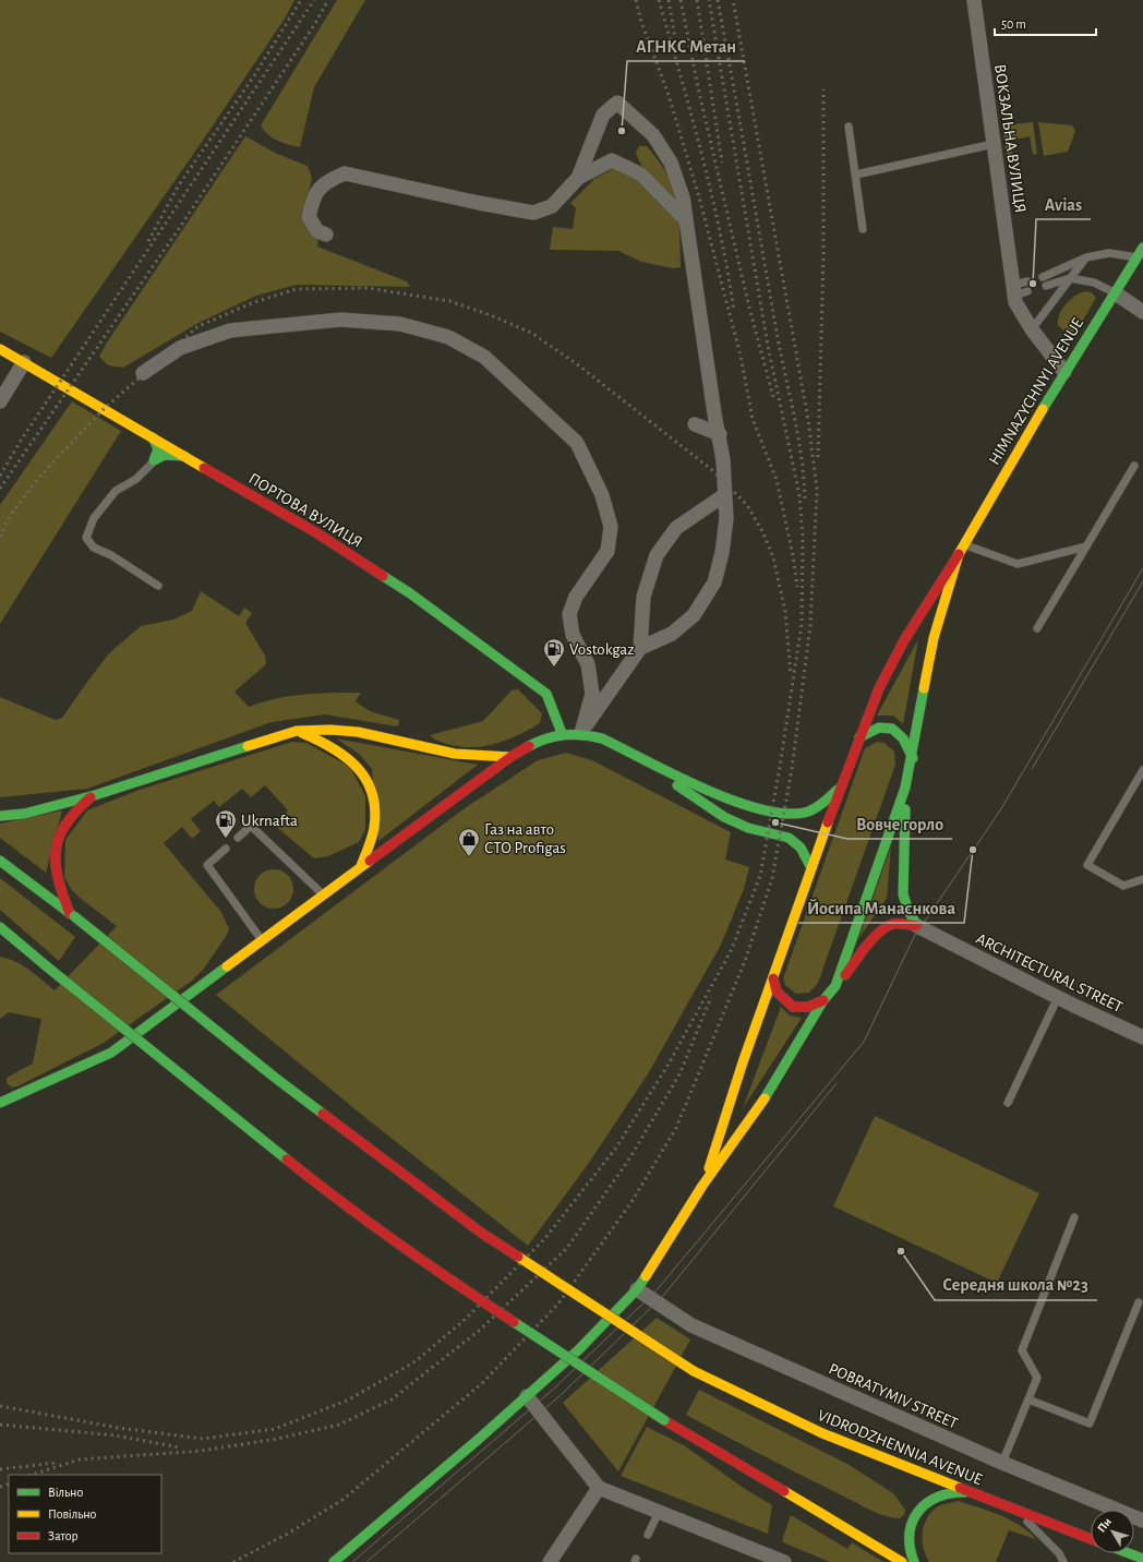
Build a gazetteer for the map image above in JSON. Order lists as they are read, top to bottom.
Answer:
{
  "streets": {
    "main road": ["HIMNAZYCHNYI AVENUE", "ПОРТОВА ВУЛИЦЯ", "VIDRODZHENNIA AVENUE"],
    "street": ["ВОКЗАЛЬНА ВУЛИЦЯ", "ARCHITECTURAL STREET", "POBRATYMIV STREET"]
  },
  "crossings": [
    ["ВОКЗАЛЬНА ВУЛИЦЯ", "HIMNAZYCHNYI AVENUE"]
  ],
  "places": {
    "other": [
      "АГНКС Метан",
      "Avias",
      "Вовче горло",
      "Йосипа Манаєнкова",
      "Середня школа №23"
    ],
    "fuel station": ["Vostokgaz", "Ukrnafta"],
    "shop": ["Газ на авто СТО Profigas"]
  },
  "legend": ["Вільно", "Повільно", "Затор"],
  "scale_bar": "50 m",
  "north": "top left"
}
